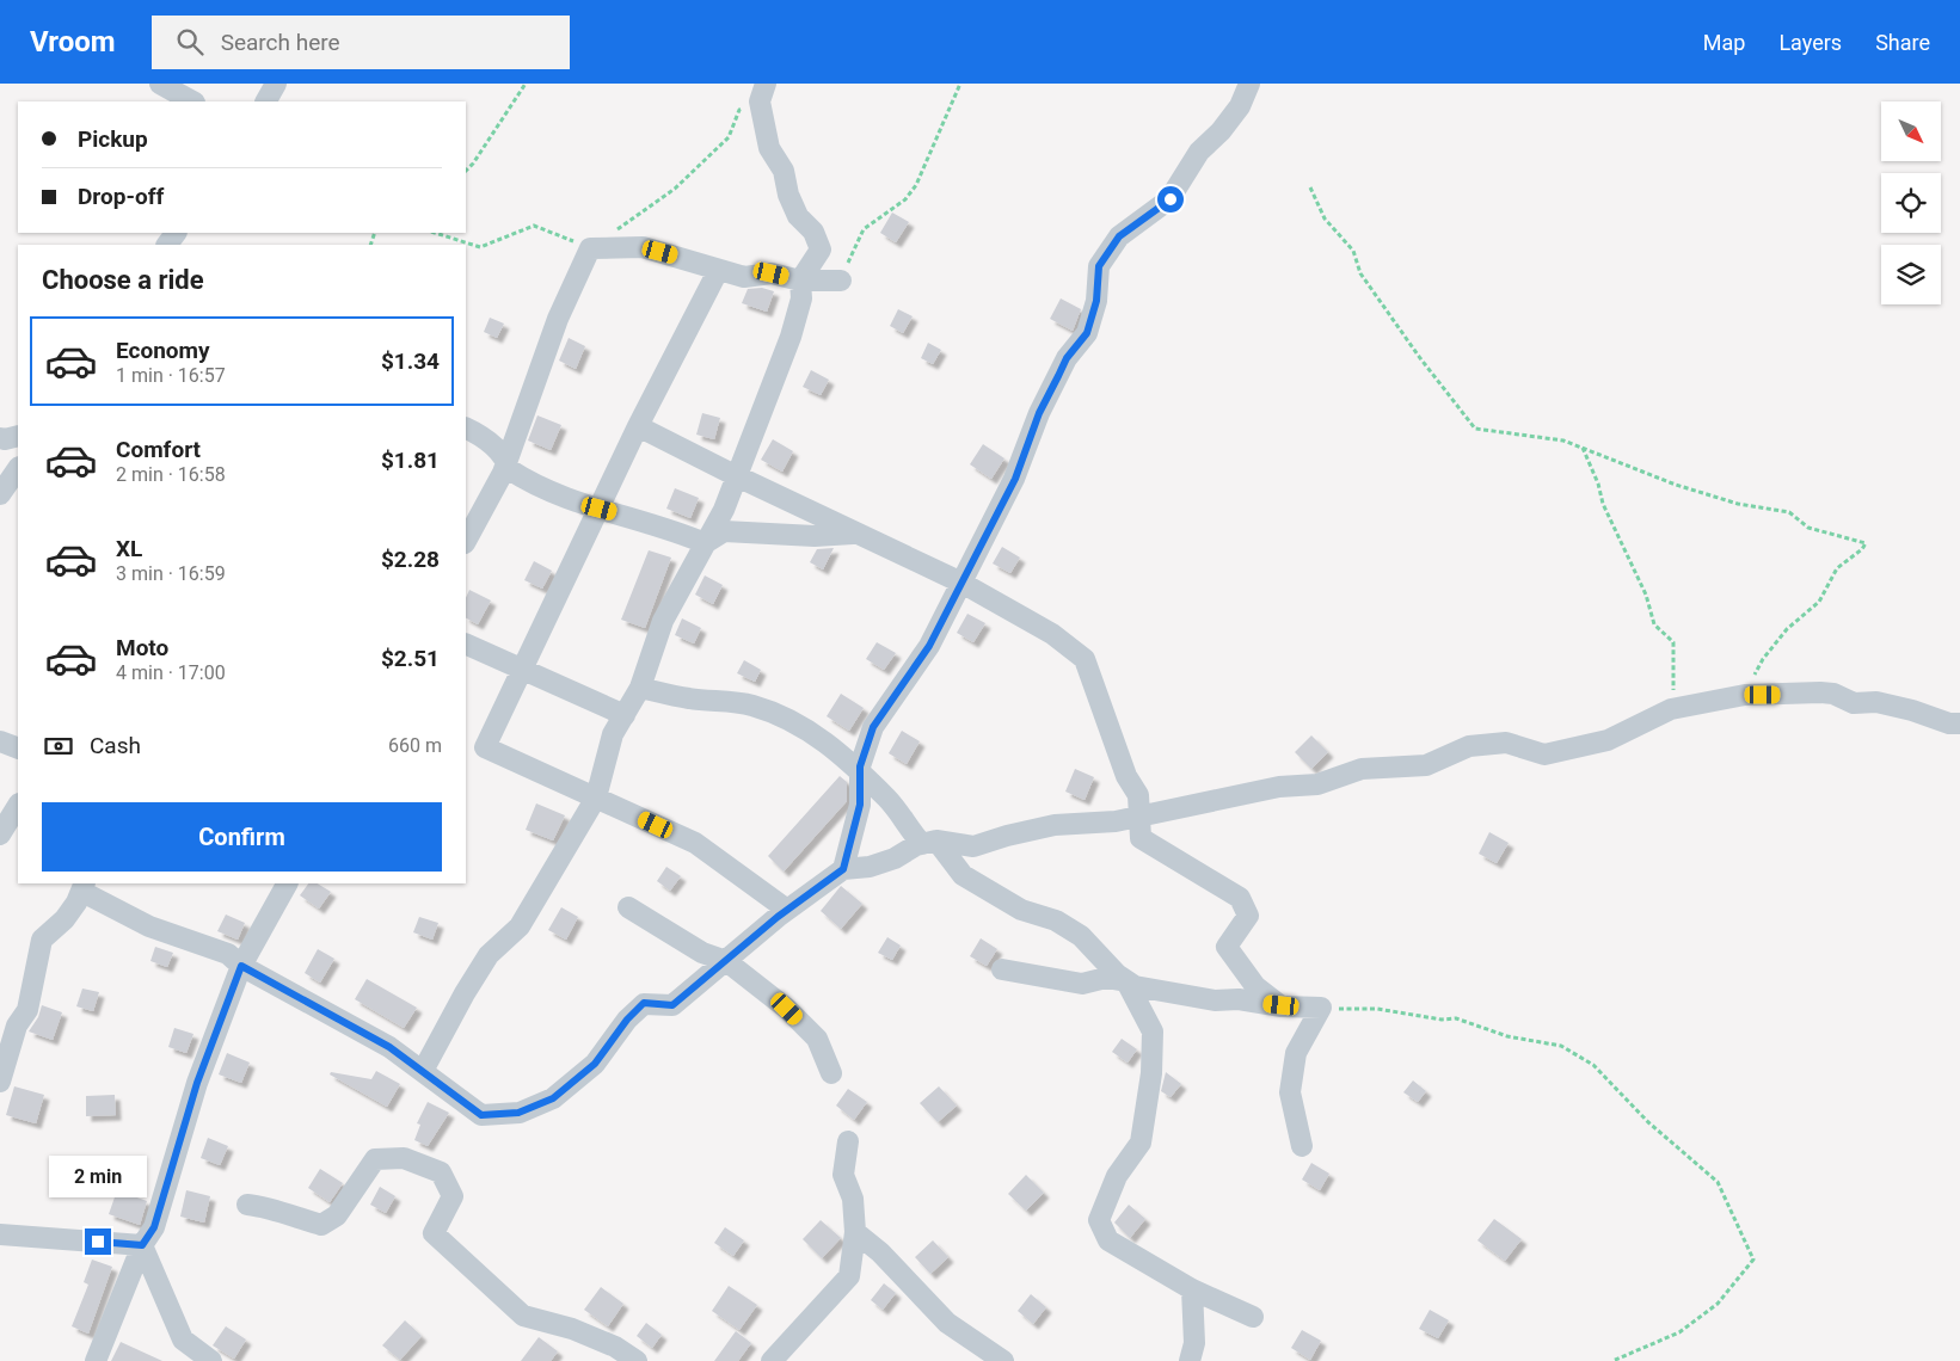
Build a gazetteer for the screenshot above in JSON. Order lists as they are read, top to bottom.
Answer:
{
  "north": "bottom right",
  "page": {
    "header": "Vroom",
    "search": "Search here",
    "nav": ["Map", "Layers", "Share"],
    "banner": ["Pickup", "Drop-off"],
    "heading": "Choose a ride",
    "list": [
      {
        "name": "Economy",
        "note": "1 min · 16:57",
        "value": "$1.34"
      },
      {
        "name": "Comfort",
        "note": "2 min · 16:58",
        "value": "$1.81"
      },
      {
        "name": "XL",
        "note": "3 min · 16:59",
        "value": "$2.28"
      },
      {
        "name": "Moto",
        "note": "4 min · 17:00",
        "value": "$2.51"
      }
    ],
    "pay": ["Cash", "660 m"],
    "buttons": "Confirm",
    "bubble": "2 min"
  }
}
